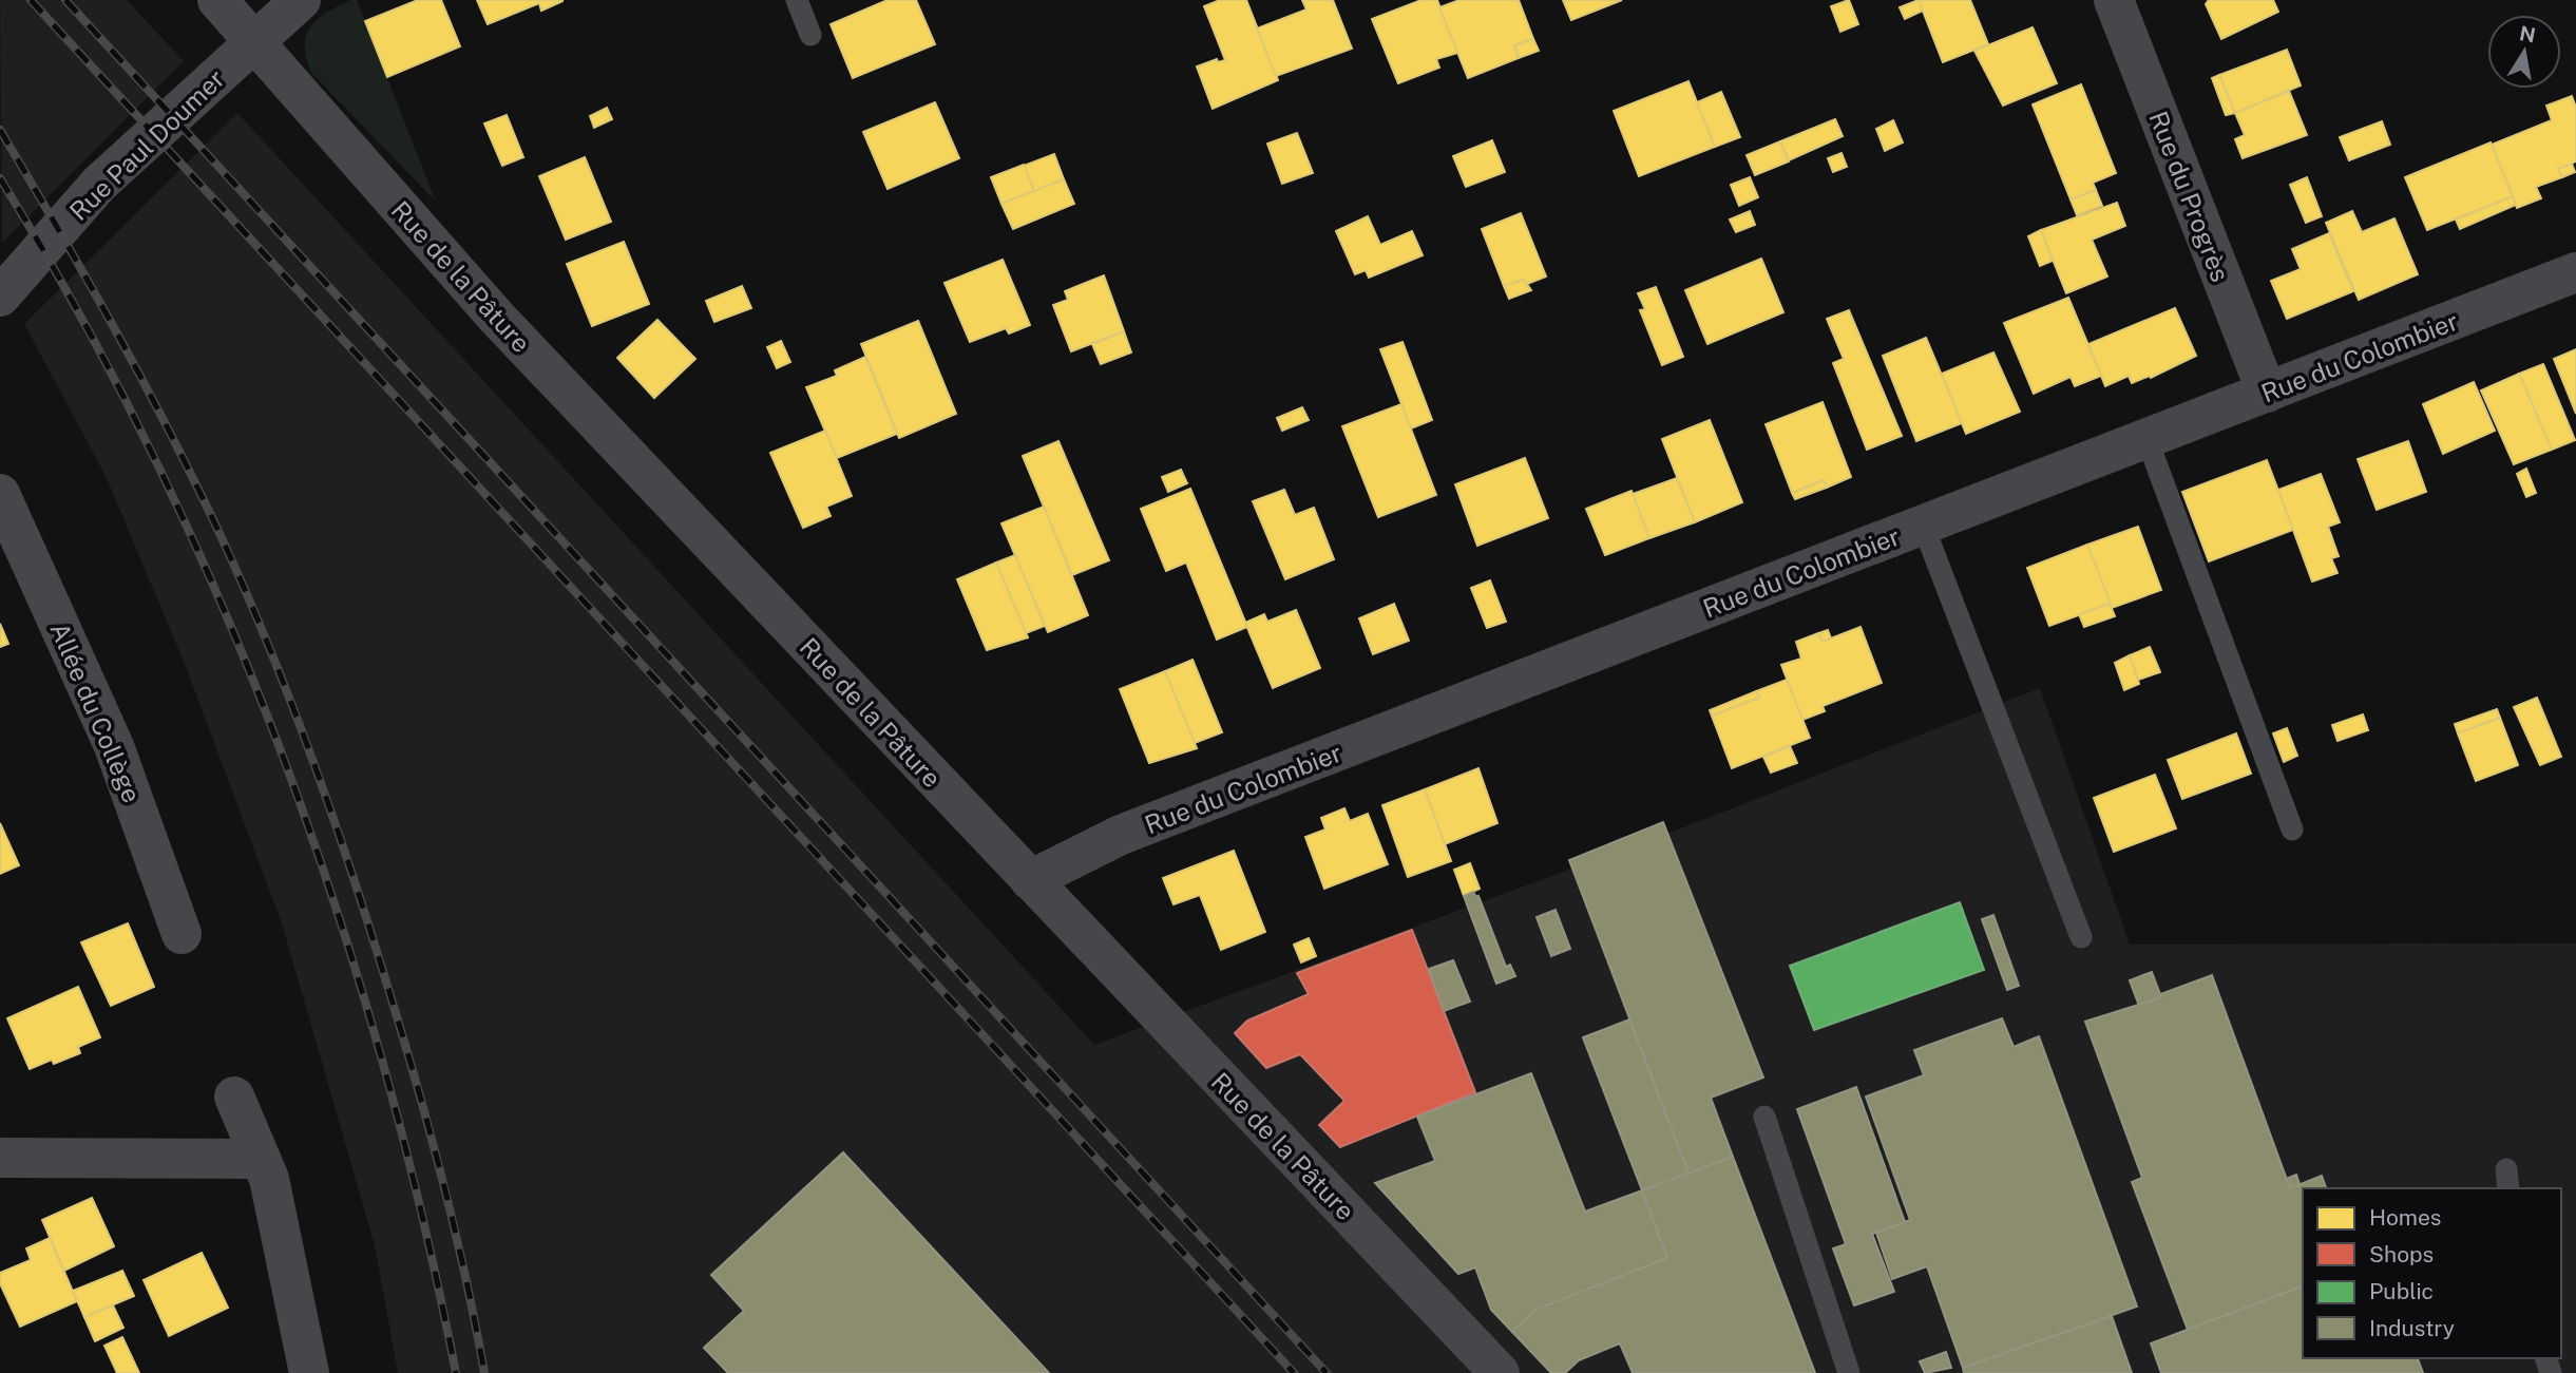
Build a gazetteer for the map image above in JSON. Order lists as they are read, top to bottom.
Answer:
{
  "streets": {
    "street": [
      "Rue Paul Doumer",
      "Rue du Progrès",
      "Rue de la Pâture",
      "Rue du Colombier",
      "Allée du Collège"
    ]
  },
  "crossings": [
    ["Rue Paul Doumer", "Rue de la Pâture"],
    ["Rue du Progrès", "Rue du Colombier"],
    ["Rue de la Pâture", "Rue du Colombier"]
  ],
  "legend": [
    "Homes",
    "Shops",
    "Public",
    "Industry"
  ],
  "north": "top"
}
